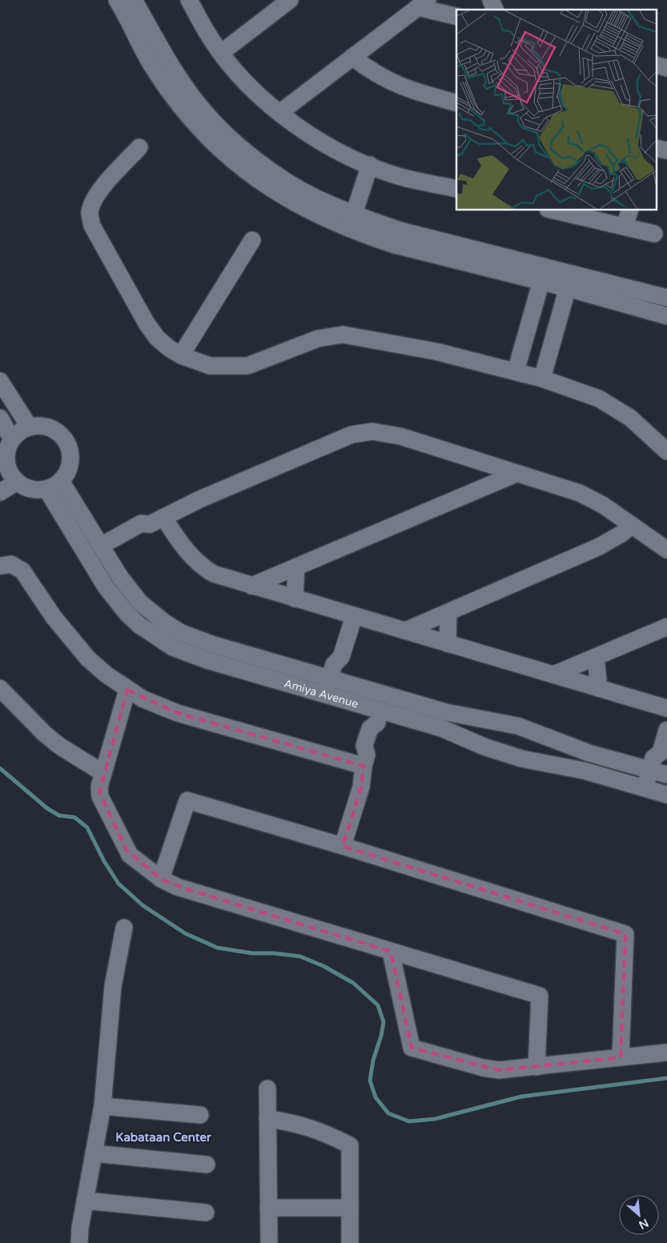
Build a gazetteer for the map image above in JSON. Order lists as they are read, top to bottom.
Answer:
{
  "streets": {
    "street": ["Amiya Avenue"]
  },
  "districts": ["Kabataan Center"],
  "north": "bottom right"
}
